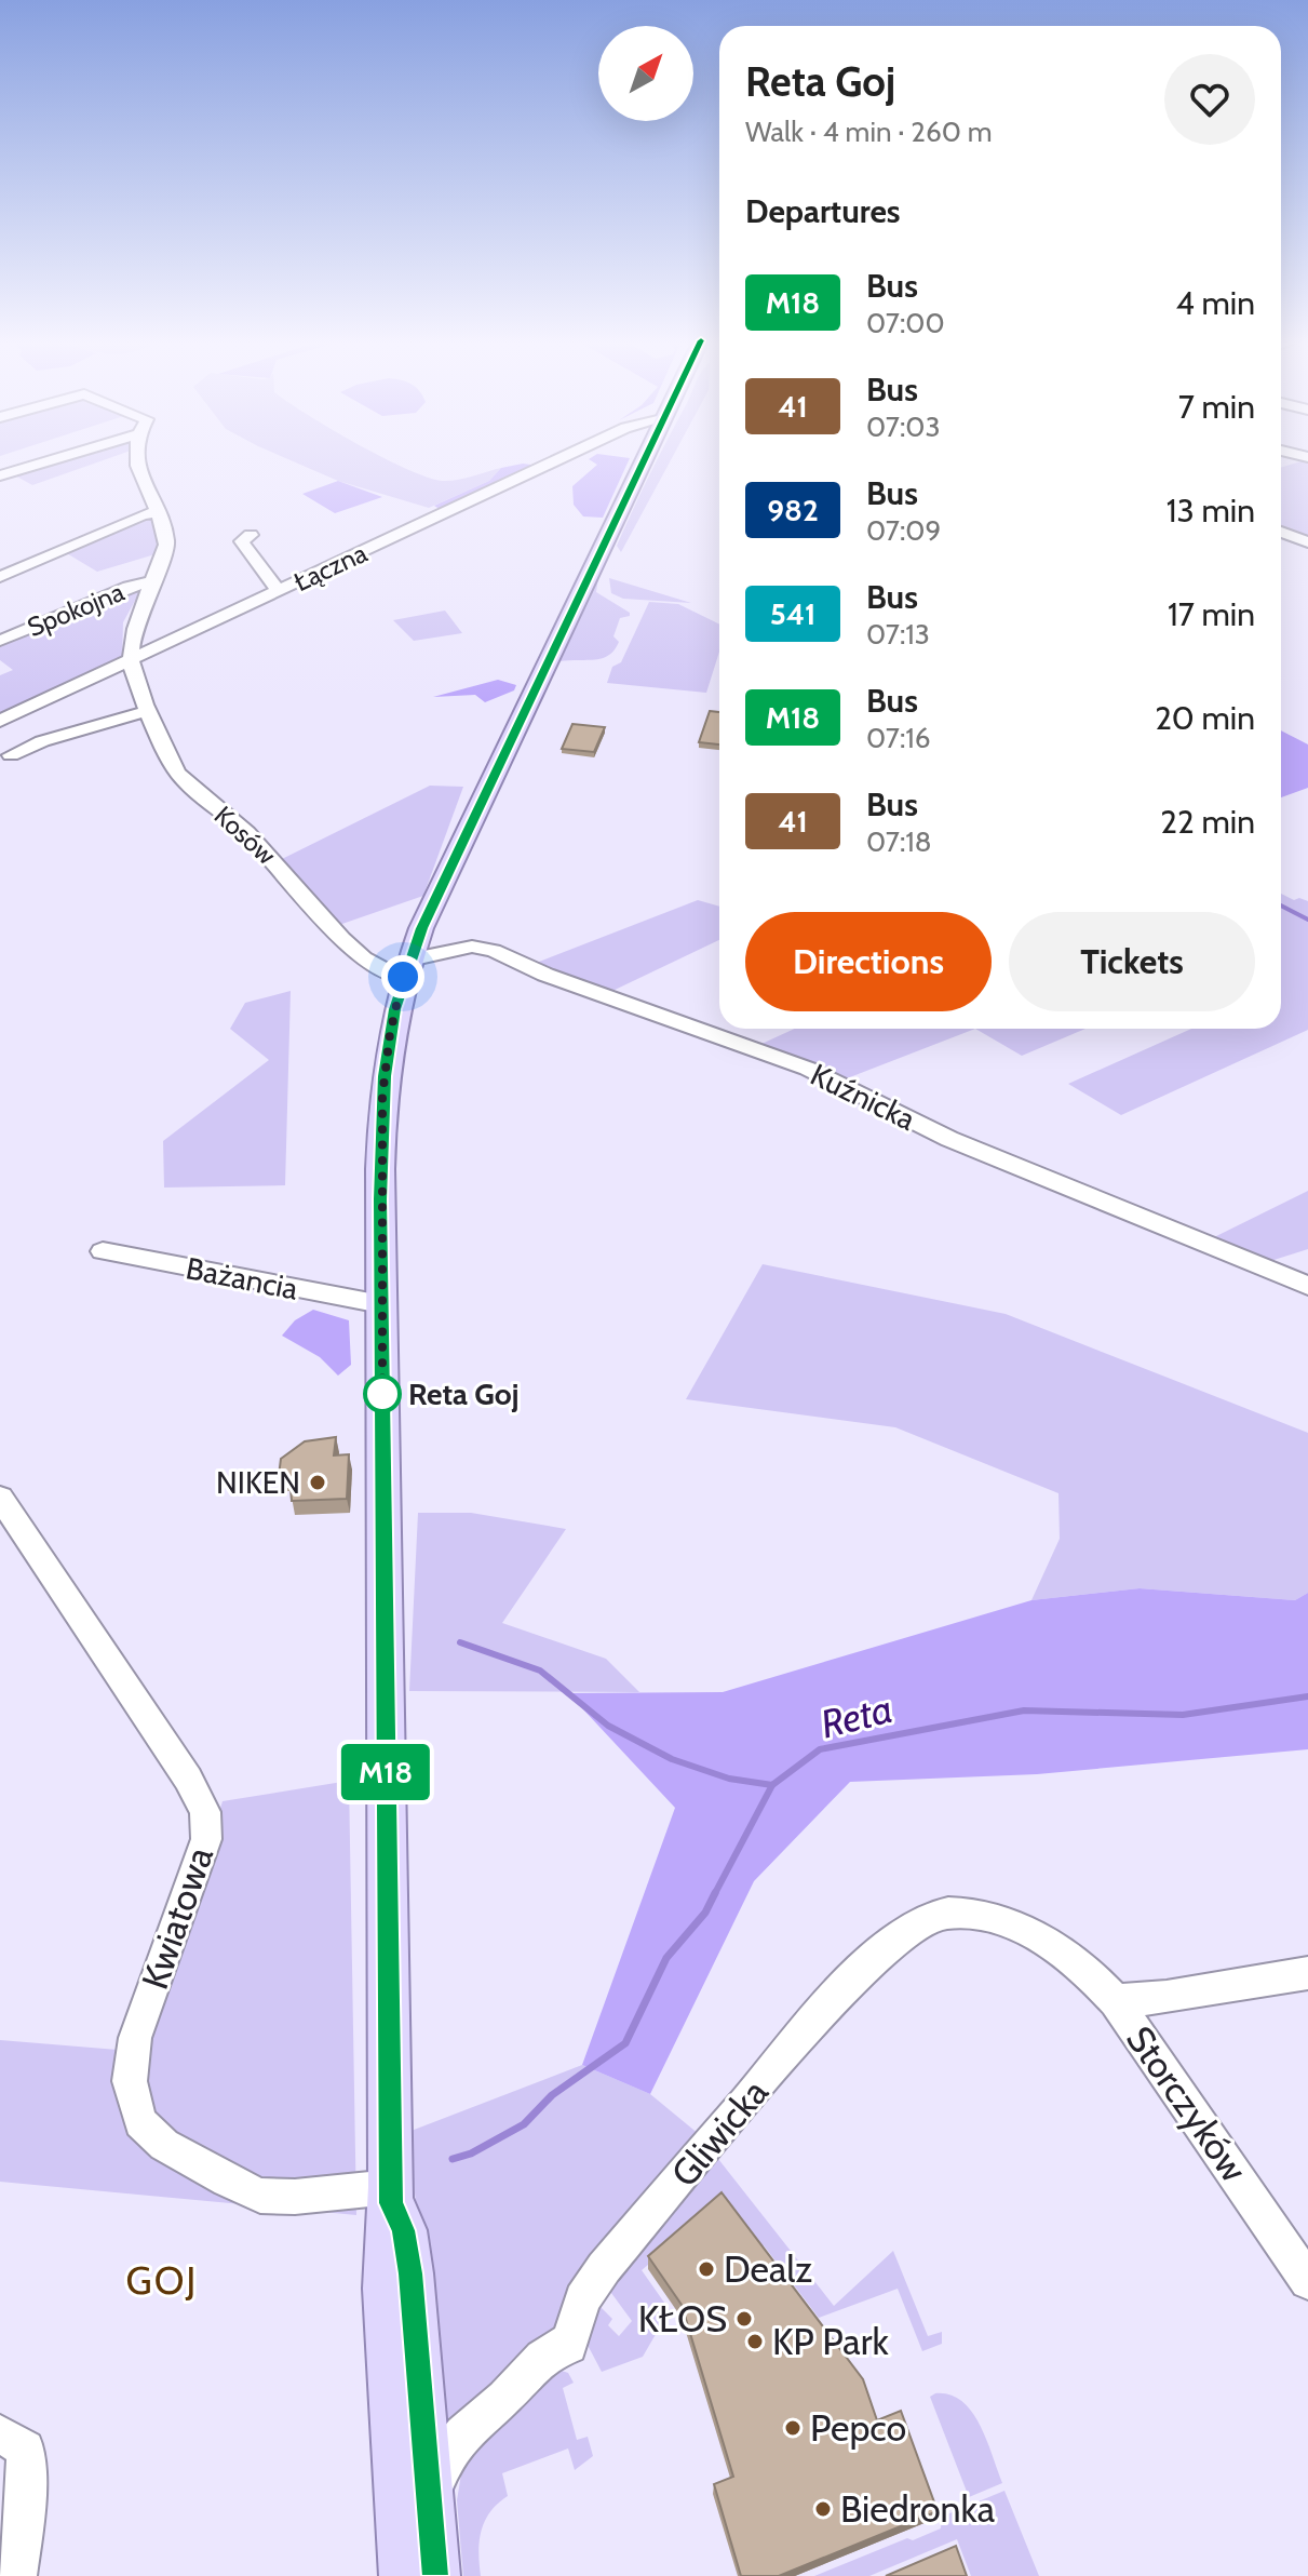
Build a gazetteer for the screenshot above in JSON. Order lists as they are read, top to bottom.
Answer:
{
  "streets": {
    "main road": ["Gliwicka"],
    "street": [
      "Łączna",
      "Spokojna",
      "Kosów",
      "Kuźnicka",
      "Bażancia",
      "Kwiatowa",
      "Storczyków"
    ]
  },
  "crossings": [
    ["Łączna", "Kosów"],
    ["Kosów", "Kuźnicka"],
    ["Kosów", "Gliwicka"],
    ["Kuźnicka", "Gliwicka"],
    ["Bażancia", "Gliwicka"],
    ["Kwiatowa", "Gliwicka"],
    ["Storczyków", "Gliwicka"]
  ],
  "districts": ["GOJ"],
  "water": ["Reta"],
  "places": [
    "Reta Goj",
    "NIKEN",
    "Dealz",
    "KŁOS",
    "KP Park",
    "Pepco",
    "Biedronka"
  ],
  "lines": ["bus line M18"],
  "north": "top right",
  "page": {
    "on_map": "M18",
    "heading": [
      ["Reta Goj", "Walk · 4 min · 260 m"],
      "Departures"
    ],
    "list": [
      {
        "mark": "M18",
        "name": "Bus",
        "note": "07:00",
        "value": "4 min"
      },
      {
        "mark": "41",
        "name": "Bus",
        "note": "07:03",
        "value": "7 min"
      },
      {
        "mark": "982",
        "name": "Bus",
        "note": "07:09",
        "value": "13 min"
      },
      {
        "mark": "541",
        "name": "Bus",
        "note": "07:13",
        "value": "17 min"
      },
      {
        "mark": "M18",
        "name": "Bus",
        "note": "07:16",
        "value": "20 min"
      },
      {
        "mark": "41",
        "name": "Bus",
        "note": "07:18",
        "value": "22 min"
      }
    ],
    "buttons": ["Directions", "Tickets"]
  }
}
